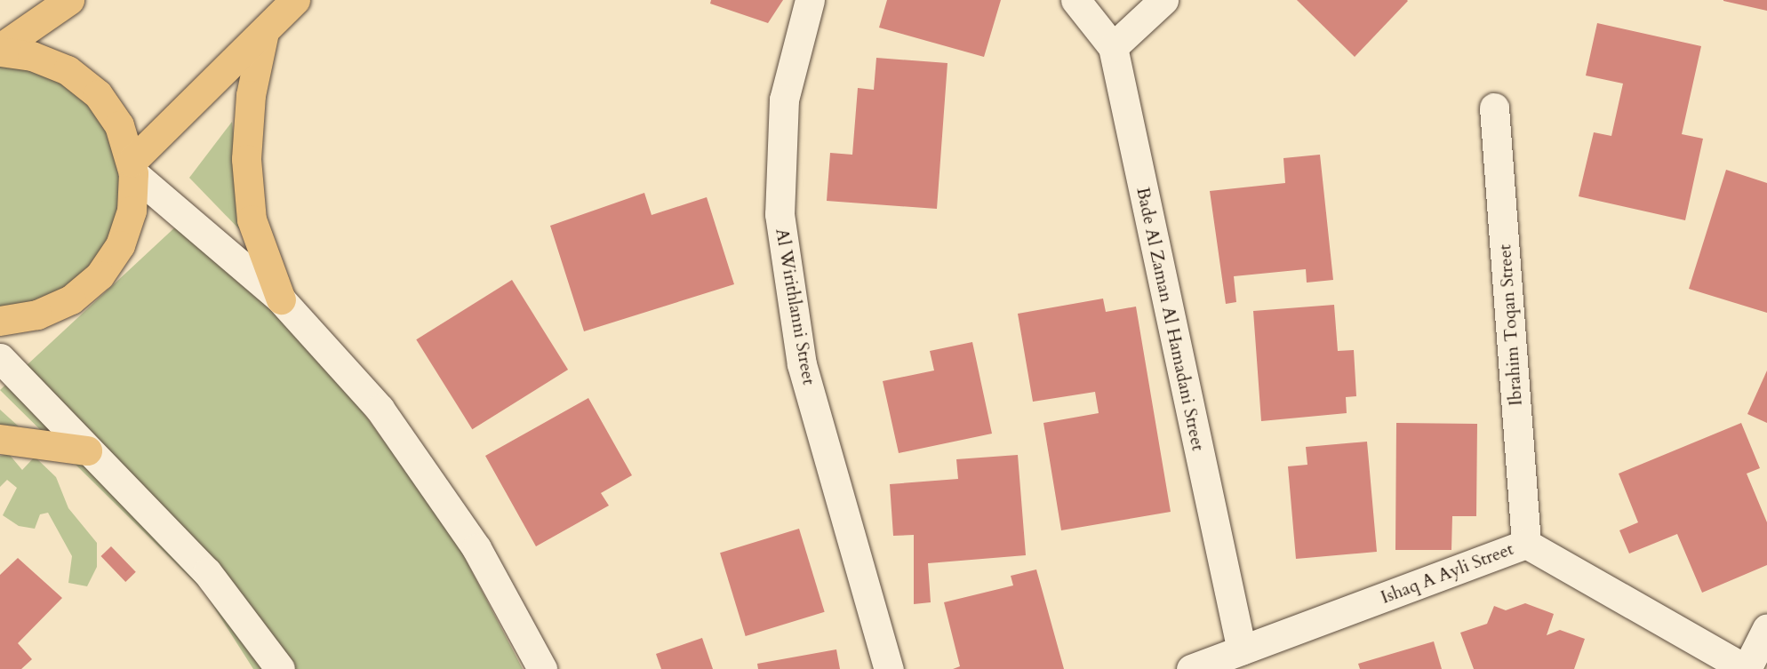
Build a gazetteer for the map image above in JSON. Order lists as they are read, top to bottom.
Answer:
{
  "streets": {
    "street": [
      "Al Wirithlanni Street",
      "Bade Al Zaman Al Hamadani Street",
      "Ibrahim Toqan Street",
      "Ishaq A Ayli Street"
    ]
  },
  "crossings": [
    ["Bade Al Zaman Al Hamadani Street", "Ishaq A Ayli Street"],
    ["Ibrahim Toqan Street", "Ishaq A Ayli Street"]
  ]
}
